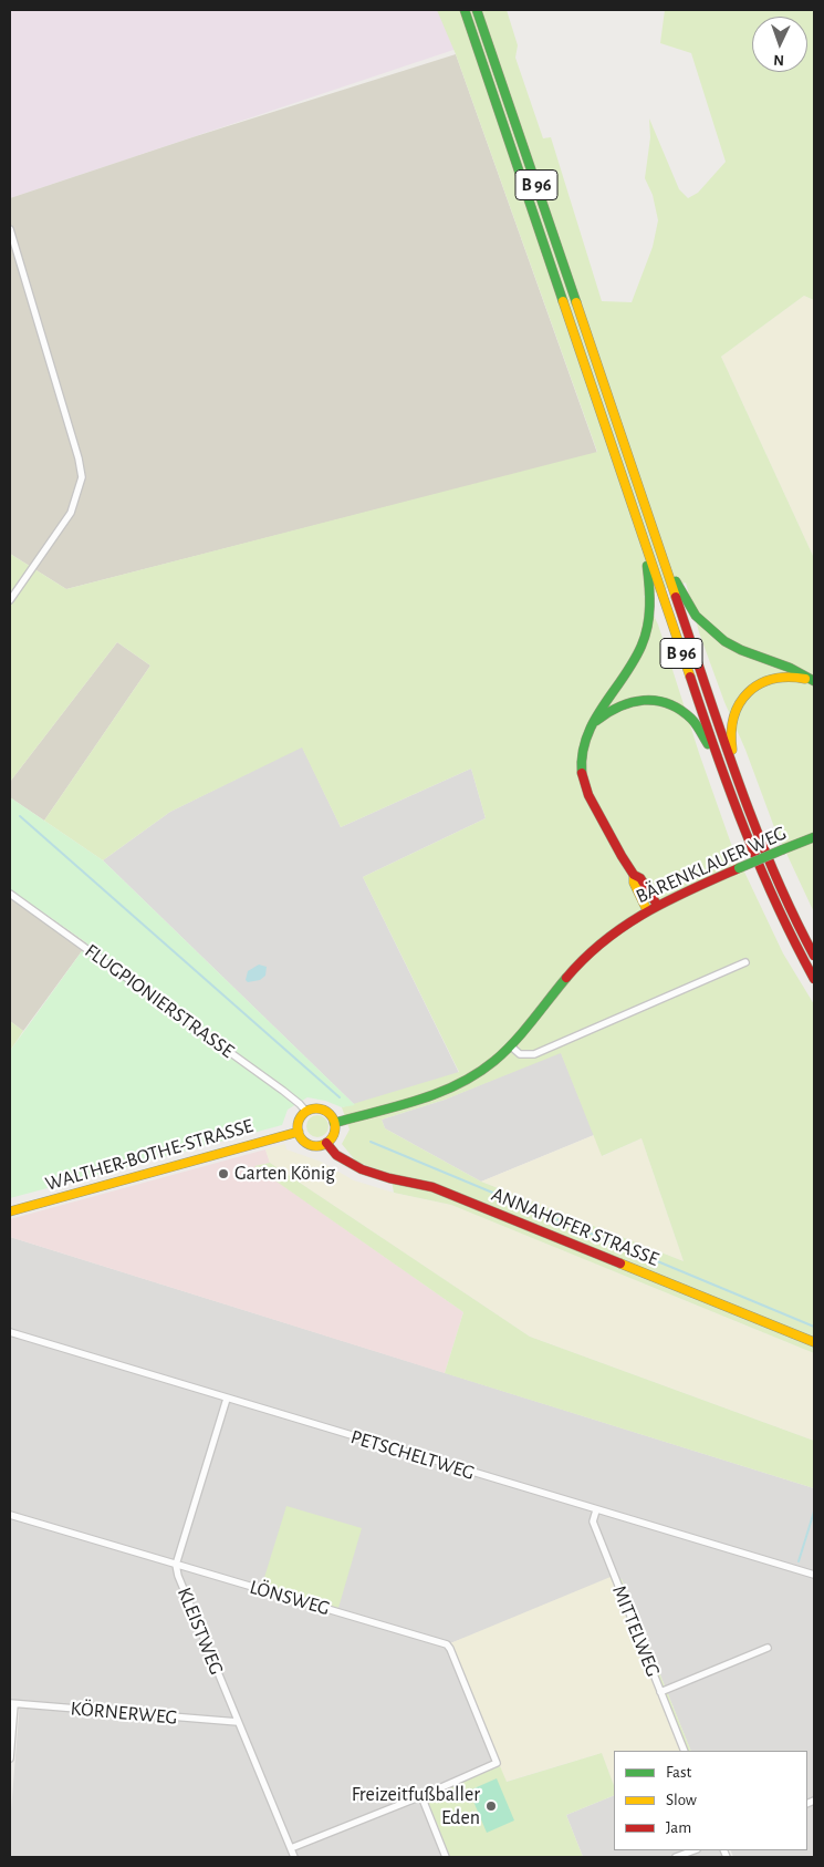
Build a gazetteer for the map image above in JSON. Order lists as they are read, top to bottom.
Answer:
{
  "streets": {
    "main road": [
      "B 96",
      "BÄRENKLAUER WEG",
      "WALTHER-BOTHE-STRASSE",
      "ANNAHOFER STRASSE"
    ],
    "street": [
      "FLUGPIONIERSTRASSE",
      "PETSCHELTWEG",
      "LÖNSWEG",
      "KLEISTWEG",
      "MITTELWEG",
      "KÖRNERWEG"
    ]
  },
  "crossings": [
    ["BÄRENKLAUER WEG", "FLUGPIONIERSTRASSE"],
    ["BÄRENKLAUER WEG", "WALTHER-BOTHE-STRASSE"],
    ["BÄRENKLAUER WEG", "ANNAHOFER STRASSE"],
    ["FLUGPIONIERSTRASSE", "WALTHER-BOTHE-STRASSE"],
    ["FLUGPIONIERSTRASSE", "ANNAHOFER STRASSE"],
    ["WALTHER-BOTHE-STRASSE", "ANNAHOFER STRASSE"],
    ["PETSCHELTWEG", "KLEISTWEG"],
    ["PETSCHELTWEG", "MITTELWEG"],
    ["LÖNSWEG", "KLEISTWEG"],
    ["KLEISTWEG", "KÖRNERWEG"]
  ],
  "places": ["Garten König", "Freizeitfußballer Eden"],
  "legend": ["Fast", "Slow", "Jam"],
  "north": "bottom"
}
